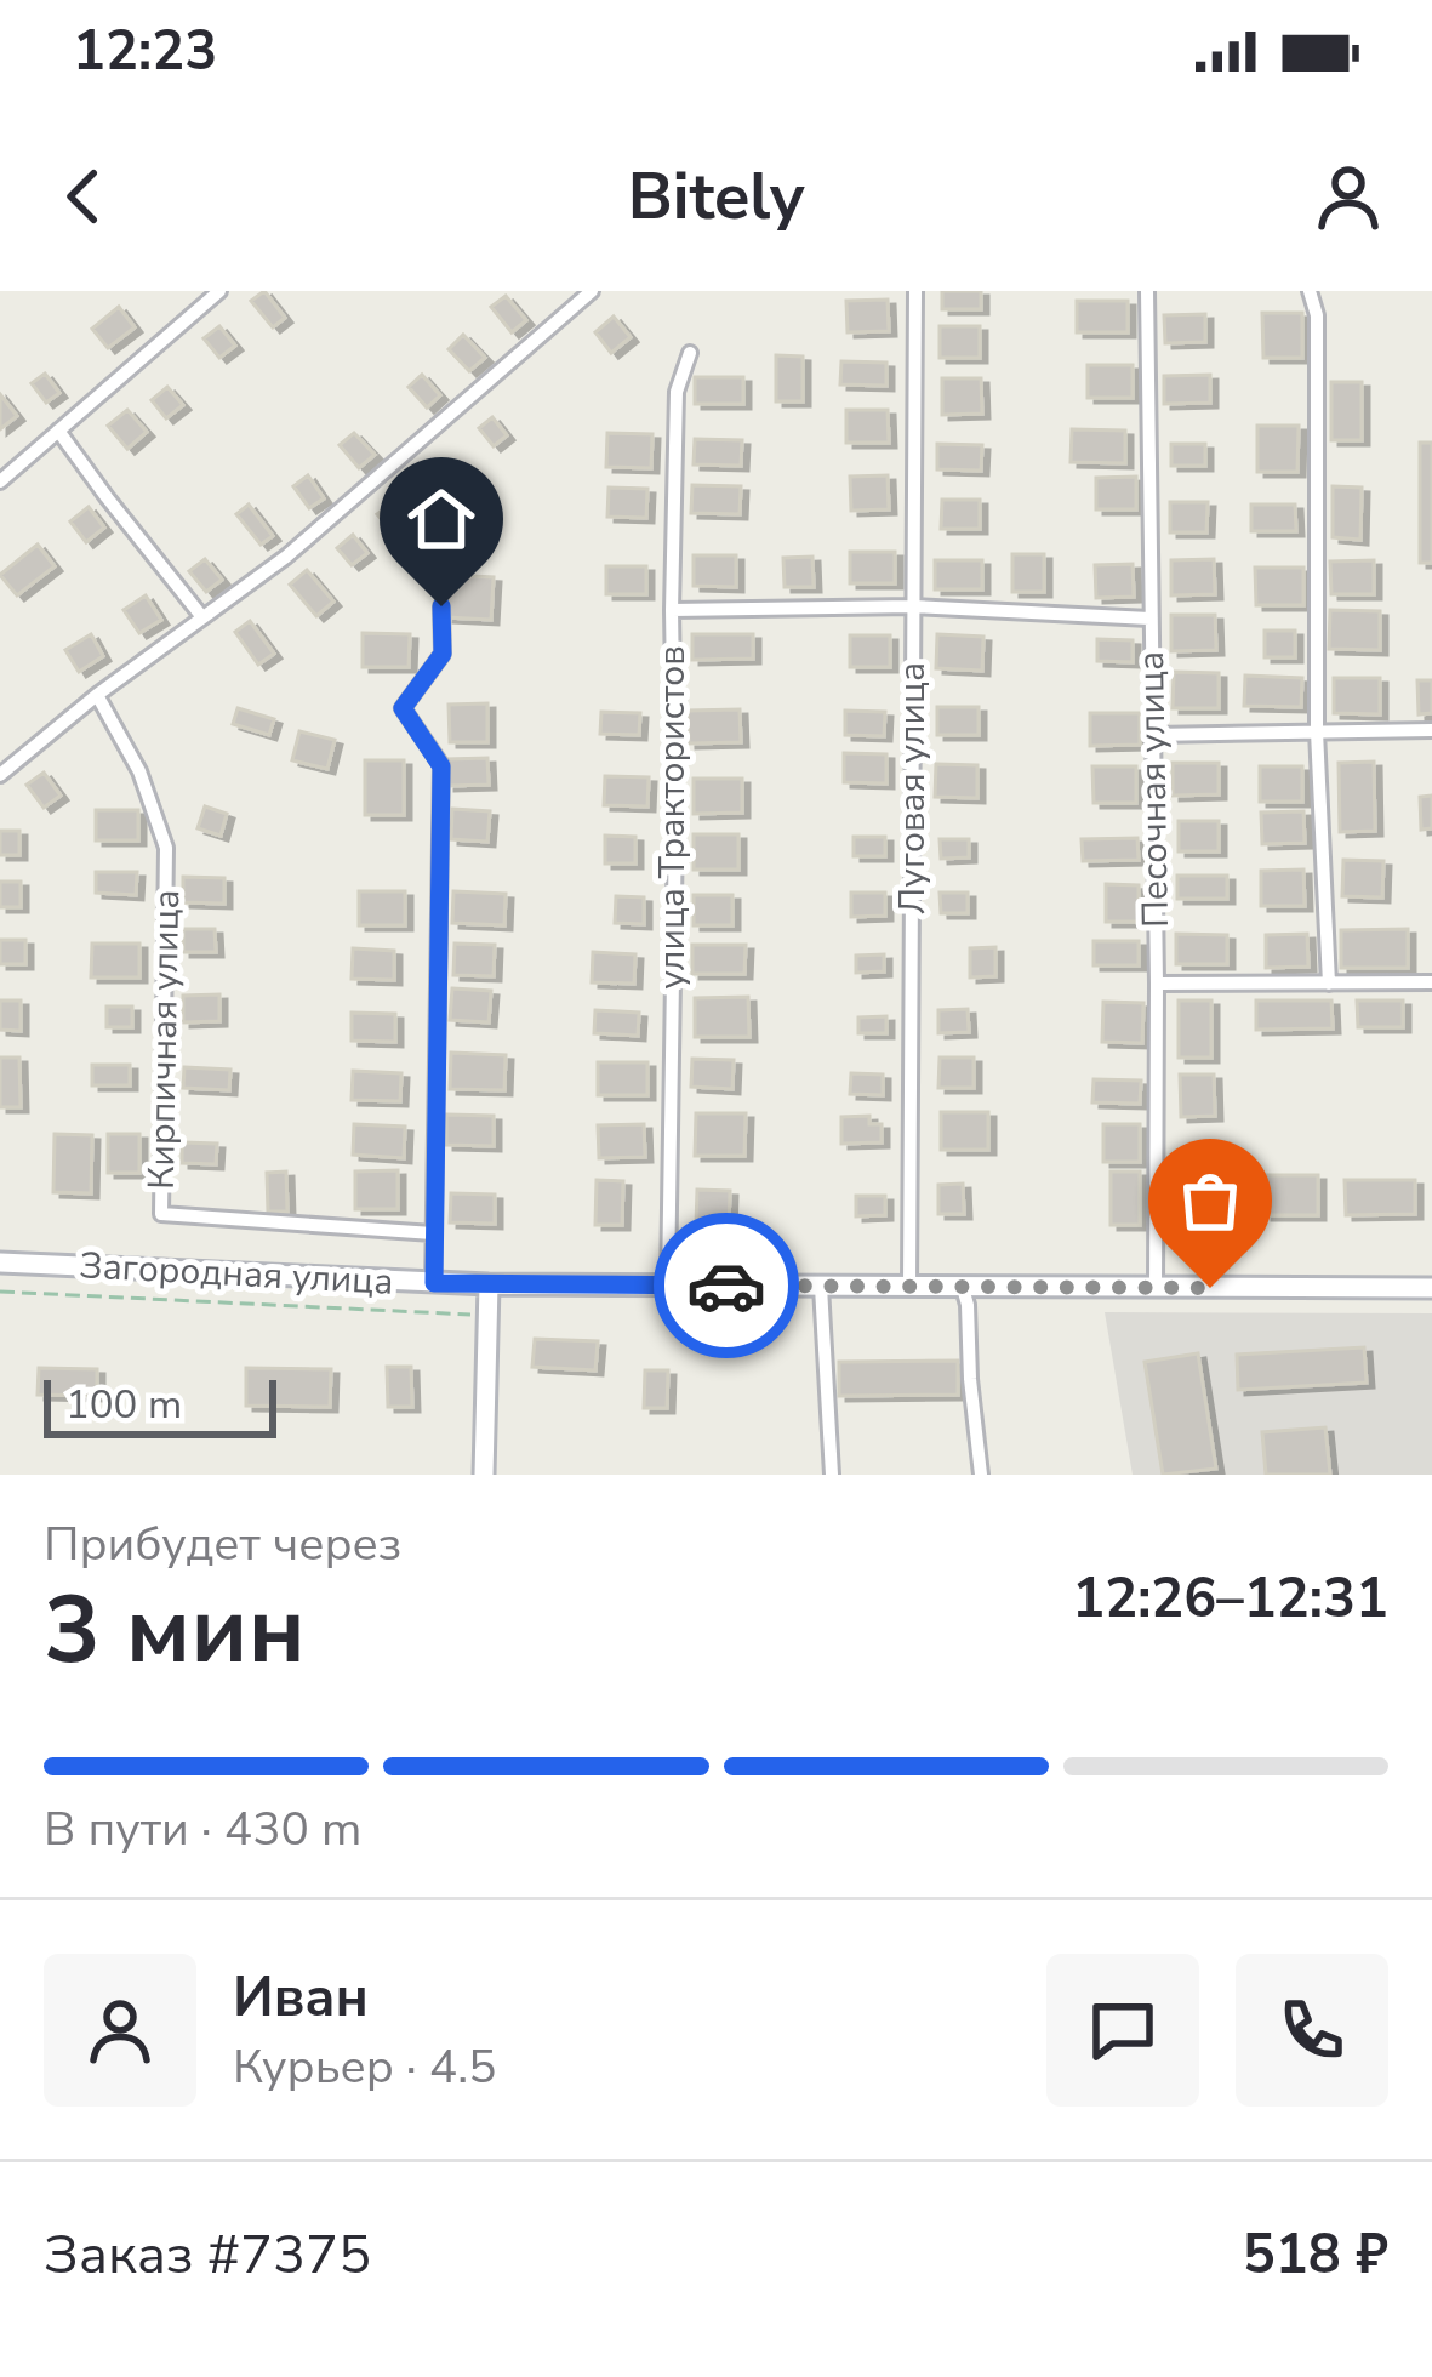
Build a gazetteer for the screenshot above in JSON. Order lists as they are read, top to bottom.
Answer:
{
  "streets": {
    "street": [
      "Луговая улица",
      "Песочная улица",
      "улица Трактористов",
      "Кирпичная улица",
      "Загородная улица"
    ]
  },
  "crossings": [
    ["Луговая улица", "Загородная улица"],
    ["Песочная улица", "Загородная улица"],
    ["улица Трактористов", "Загородная улица"]
  ],
  "scale_bar": "100 m",
  "page": {
    "status": "12:23",
    "header": "Bitely",
    "scale": "100 m",
    "heading": ["3 мин", "Прибудет через", "12:26–12:31"],
    "panel": [
      "Иван",
      "Курьер · 4.5",
      "Заказ #7375",
      "518 ₽"
    ],
    "bar": "В пути · 430 m"
  }
}
